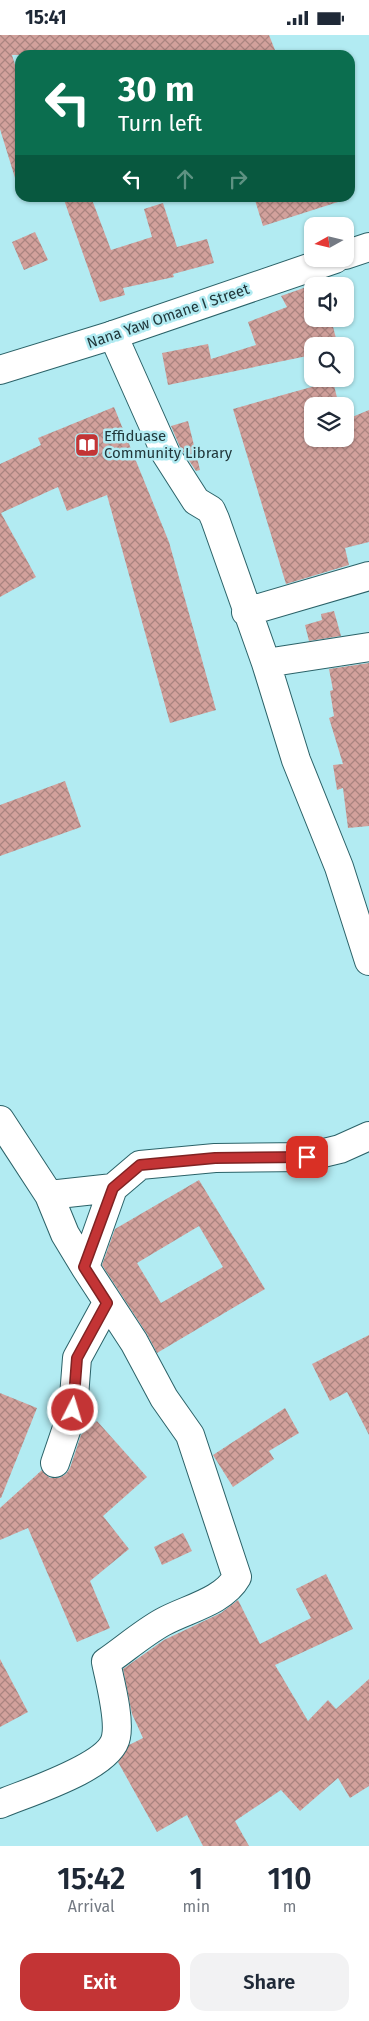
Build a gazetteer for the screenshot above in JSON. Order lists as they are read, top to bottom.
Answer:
{
  "streets": {
    "street": ["Nana Yaw Omane I Street"]
  },
  "places": {
    "library": ["Effiduase Community Library"]
  },
  "north": "left",
  "page": {
    "status": "15:41",
    "turn": ["30 m", "Turn left"],
    "eta": [
      "15:42",
      "Arrival",
      "1",
      "min",
      "110",
      "m"
    ],
    "buttons": ["Exit", "Share"]
  }
}
